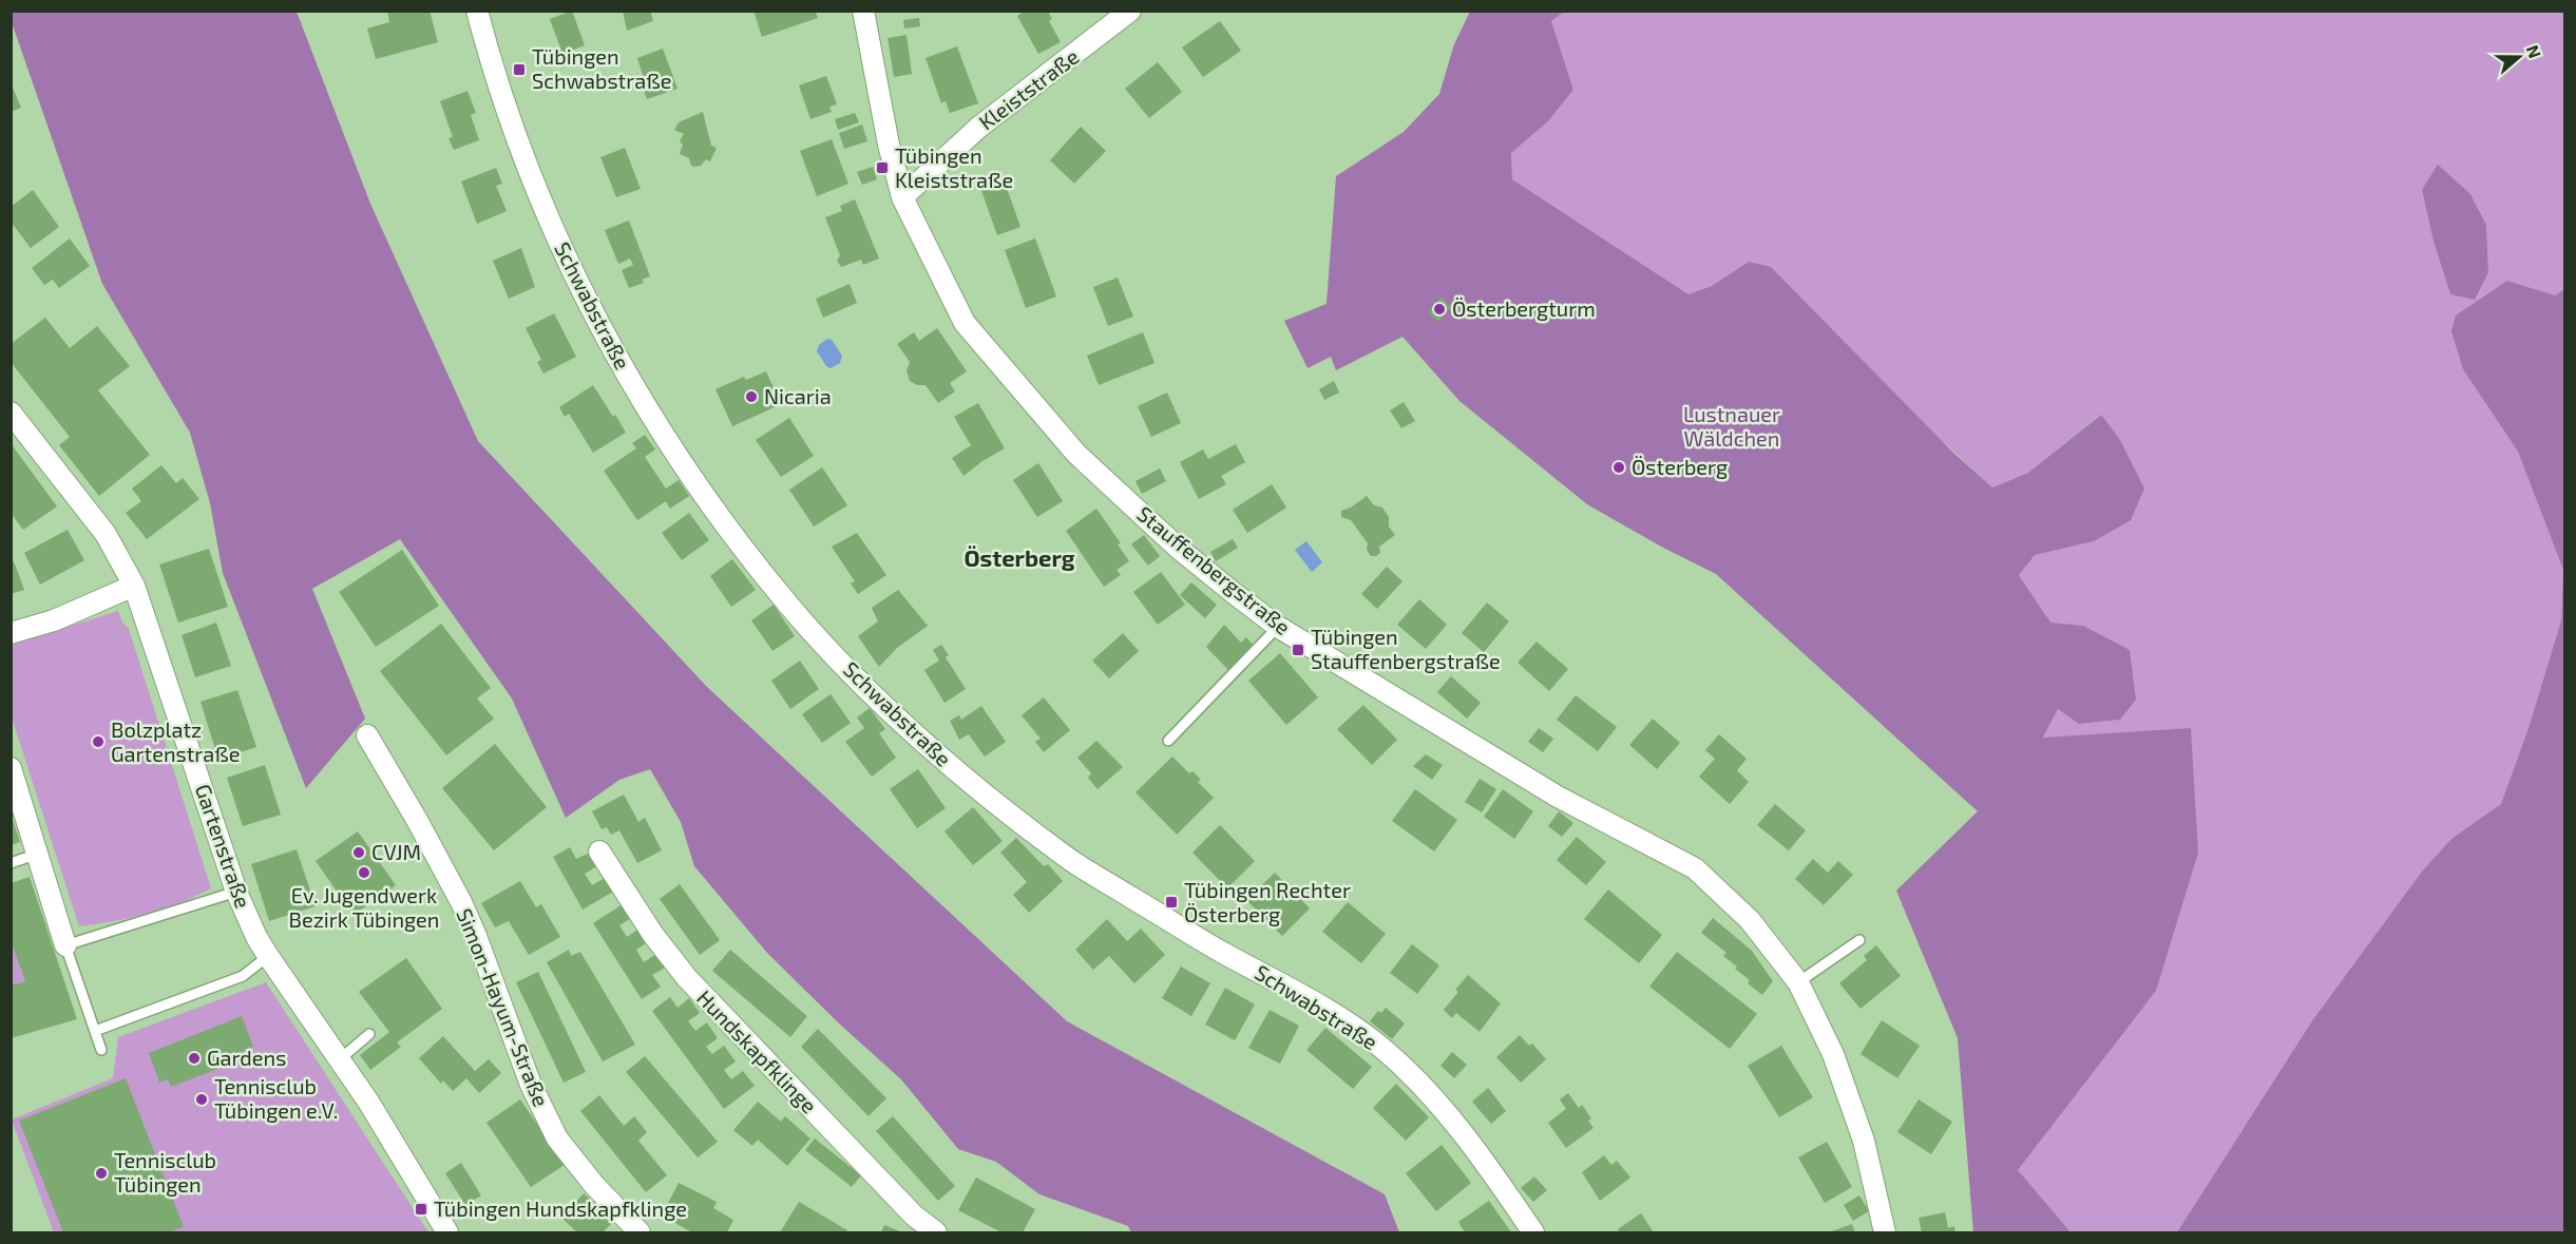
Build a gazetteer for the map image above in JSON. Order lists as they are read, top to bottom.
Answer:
{
  "streets": {
    "street": [
      "Kleiststraße",
      "Schwabstraße",
      "Stauffenbergstraße",
      "Gartenstraße",
      "Simon-Hayum-Straße",
      "Hundskapfklinge"
    ]
  },
  "crossings": [
    ["Kleiststraße", "Stauffenbergstraße"]
  ],
  "districts": ["Österberg"],
  "parks": ["Lustnauer Wäldchen"],
  "places": {
    "transit": [
      "Tübingen Schwabstraße",
      "Tübingen Kleiststraße",
      "Tübingen Stauffenbergstraße",
      "Tübingen Rechter Österberg",
      "Tübingen Hundskapfklinge"
    ],
    "other": [
      "Österbergturm",
      "Nicaria",
      "Österberg",
      "Bolzplatz Gartenstraße",
      "CVJM",
      "Ev. Jugendwerk Bezirk Tübingen",
      "Gardens",
      "Tennisclub Tübingen e.V.",
      "Tennisclub Tübingen"
    ]
  },
  "north": "right"
}
